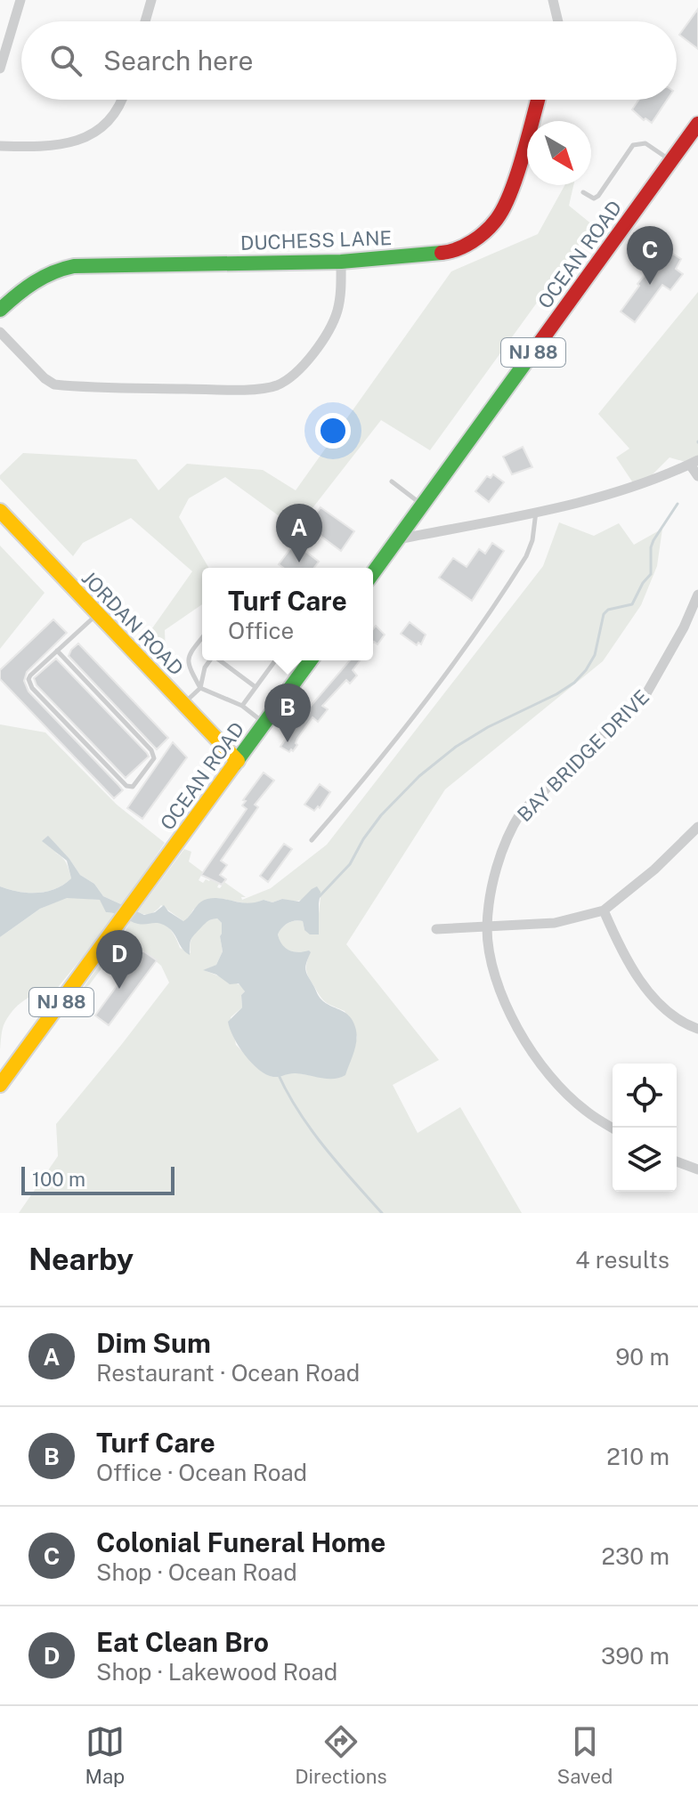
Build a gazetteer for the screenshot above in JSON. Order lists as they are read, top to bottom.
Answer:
{
  "streets": {
    "main road": [
      "DUCHESS LANE",
      "OCEAN ROAD",
      "NJ 88",
      "JORDAN ROAD"
    ],
    "street": ["BAY BRIDGE DRIVE"]
  },
  "crossings": [
    ["OCEAN ROAD", "JORDAN ROAD"]
  ],
  "scale_bar": "100 m",
  "north": "bottom right",
  "page": {
    "search": "Search here",
    "pins": [
      "C",
      "A",
      "B",
      "D"
    ],
    "popup": ["Turf Care", "Office"],
    "scale": "100 m",
    "heading": ["Nearby", "4 results"],
    "list": [
      {
        "mark": "A",
        "name": "Dim Sum",
        "note": "Restaurant · Ocean Road",
        "value": "90 m"
      },
      {
        "mark": "B",
        "name": "Turf Care",
        "note": "Office · Ocean Road",
        "value": "210 m"
      },
      {
        "mark": "C",
        "name": "Colonial Funeral Home",
        "note": "Shop · Ocean Road",
        "value": "230 m"
      },
      {
        "mark": "D",
        "name": "Eat Clean Bro",
        "note": "Shop · Lakewood Road",
        "value": "390 m"
      }
    ],
    "nav": ["Map", "Directions", "Saved"]
  }
}
